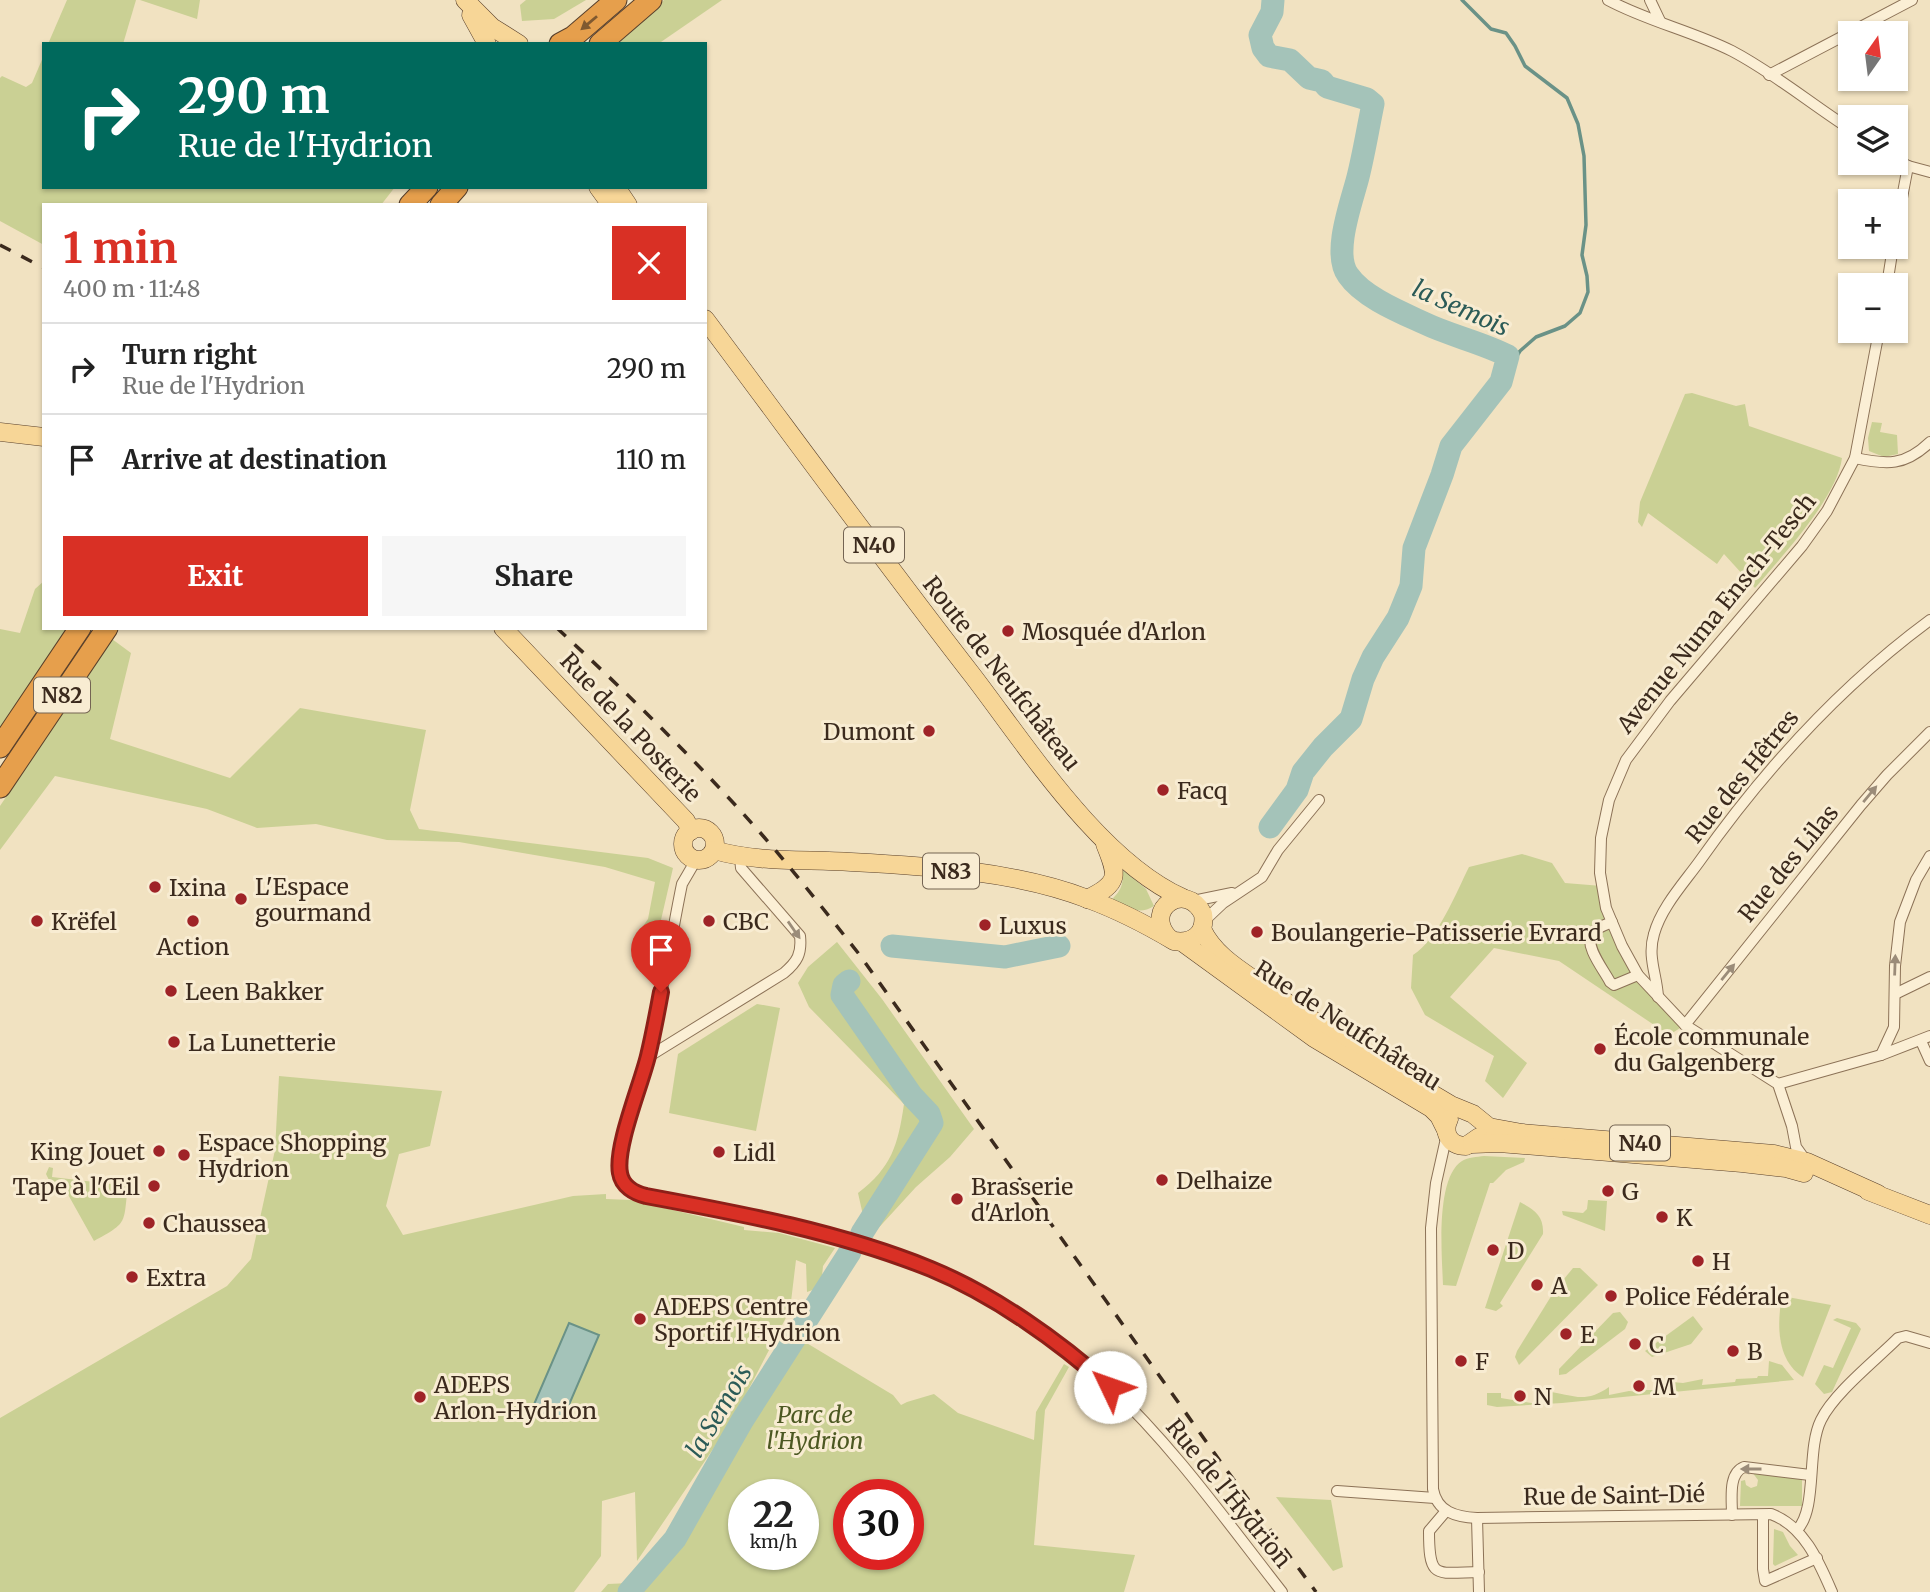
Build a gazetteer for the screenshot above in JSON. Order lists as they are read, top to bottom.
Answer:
{
  "streets": {
    "highway": ["N82"],
    "main road": [
      "N40",
      "Route de Neufchâteau",
      "Rue de la Posterie",
      "N83",
      "Rue de Neufchâteau"
    ],
    "street": [
      "Avenue Numa Ensch-Tesch",
      "Rue des Hêtres",
      "Rue des Lilas",
      "Rue de l'Hydrion",
      "Rue de Saint-Dié"
    ]
  },
  "crossings": [
    ["N40", "Route de Neufchâteau"],
    ["N40", "Rue de la Posterie"],
    ["N40", "Rue de Neufchâteau"],
    ["Avenue Numa Ensch-Tesch", "Rue des Hêtres"],
    ["Avenue Numa Ensch-Tesch", "Rue des Lilas"],
    ["Route de Neufchâteau", "Rue de la Posterie"],
    ["Route de Neufchâteau", "Rue de Neufchâteau"],
    ["Rue de la Posterie", "Rue de Neufchâteau"],
    ["Rue de la Posterie", "Rue de l'Hydrion"]
  ],
  "one_way": ["Rue des Lilas"],
  "water": ["la Semois"],
  "parks": ["Parc de l'Hydrion"],
  "places": [
    "Mosquée d'Arlon",
    "Dumont",
    "Facq",
    "Ixina",
    "L'Espace gourmand",
    "Krëfel",
    "Action",
    "CBC",
    "Luxus",
    "Boulangerie-Patisserie Evrard",
    "Leen Bakker",
    "La Lunetterie",
    "École communale du Galgenberg",
    "King Jouet",
    "Lidl",
    "Espace Shopping Hydrion",
    "Delhaize",
    "Tape à l'Œil",
    "G",
    "Brasserie d'Arlon",
    "K",
    "Chaussea",
    "D",
    "H",
    "Extra",
    "A",
    "Police Fédérale",
    "ADEPS Centre Sportif l'Hydrion",
    "E",
    "C",
    "B",
    "F",
    "M",
    "N",
    "ADEPS Arlon-Hydrion"
  ],
  "north": "top",
  "page": {
    "map_buttons": ["+", "−"],
    "turn": ["290 m", "Rue de l'Hydrion"],
    "heading": ["1 min", "400 m · 11:48"],
    "list": [
      {
        "name": "Turn right",
        "note": "Rue de l'Hydrion",
        "value": "290 m"
      },
      {
        "name": "Arrive at destination",
        "value": "110 m"
      }
    ],
    "buttons": ["Exit", "Share"],
    "speed": "22 km/h",
    "limit": "30"
  }
}
